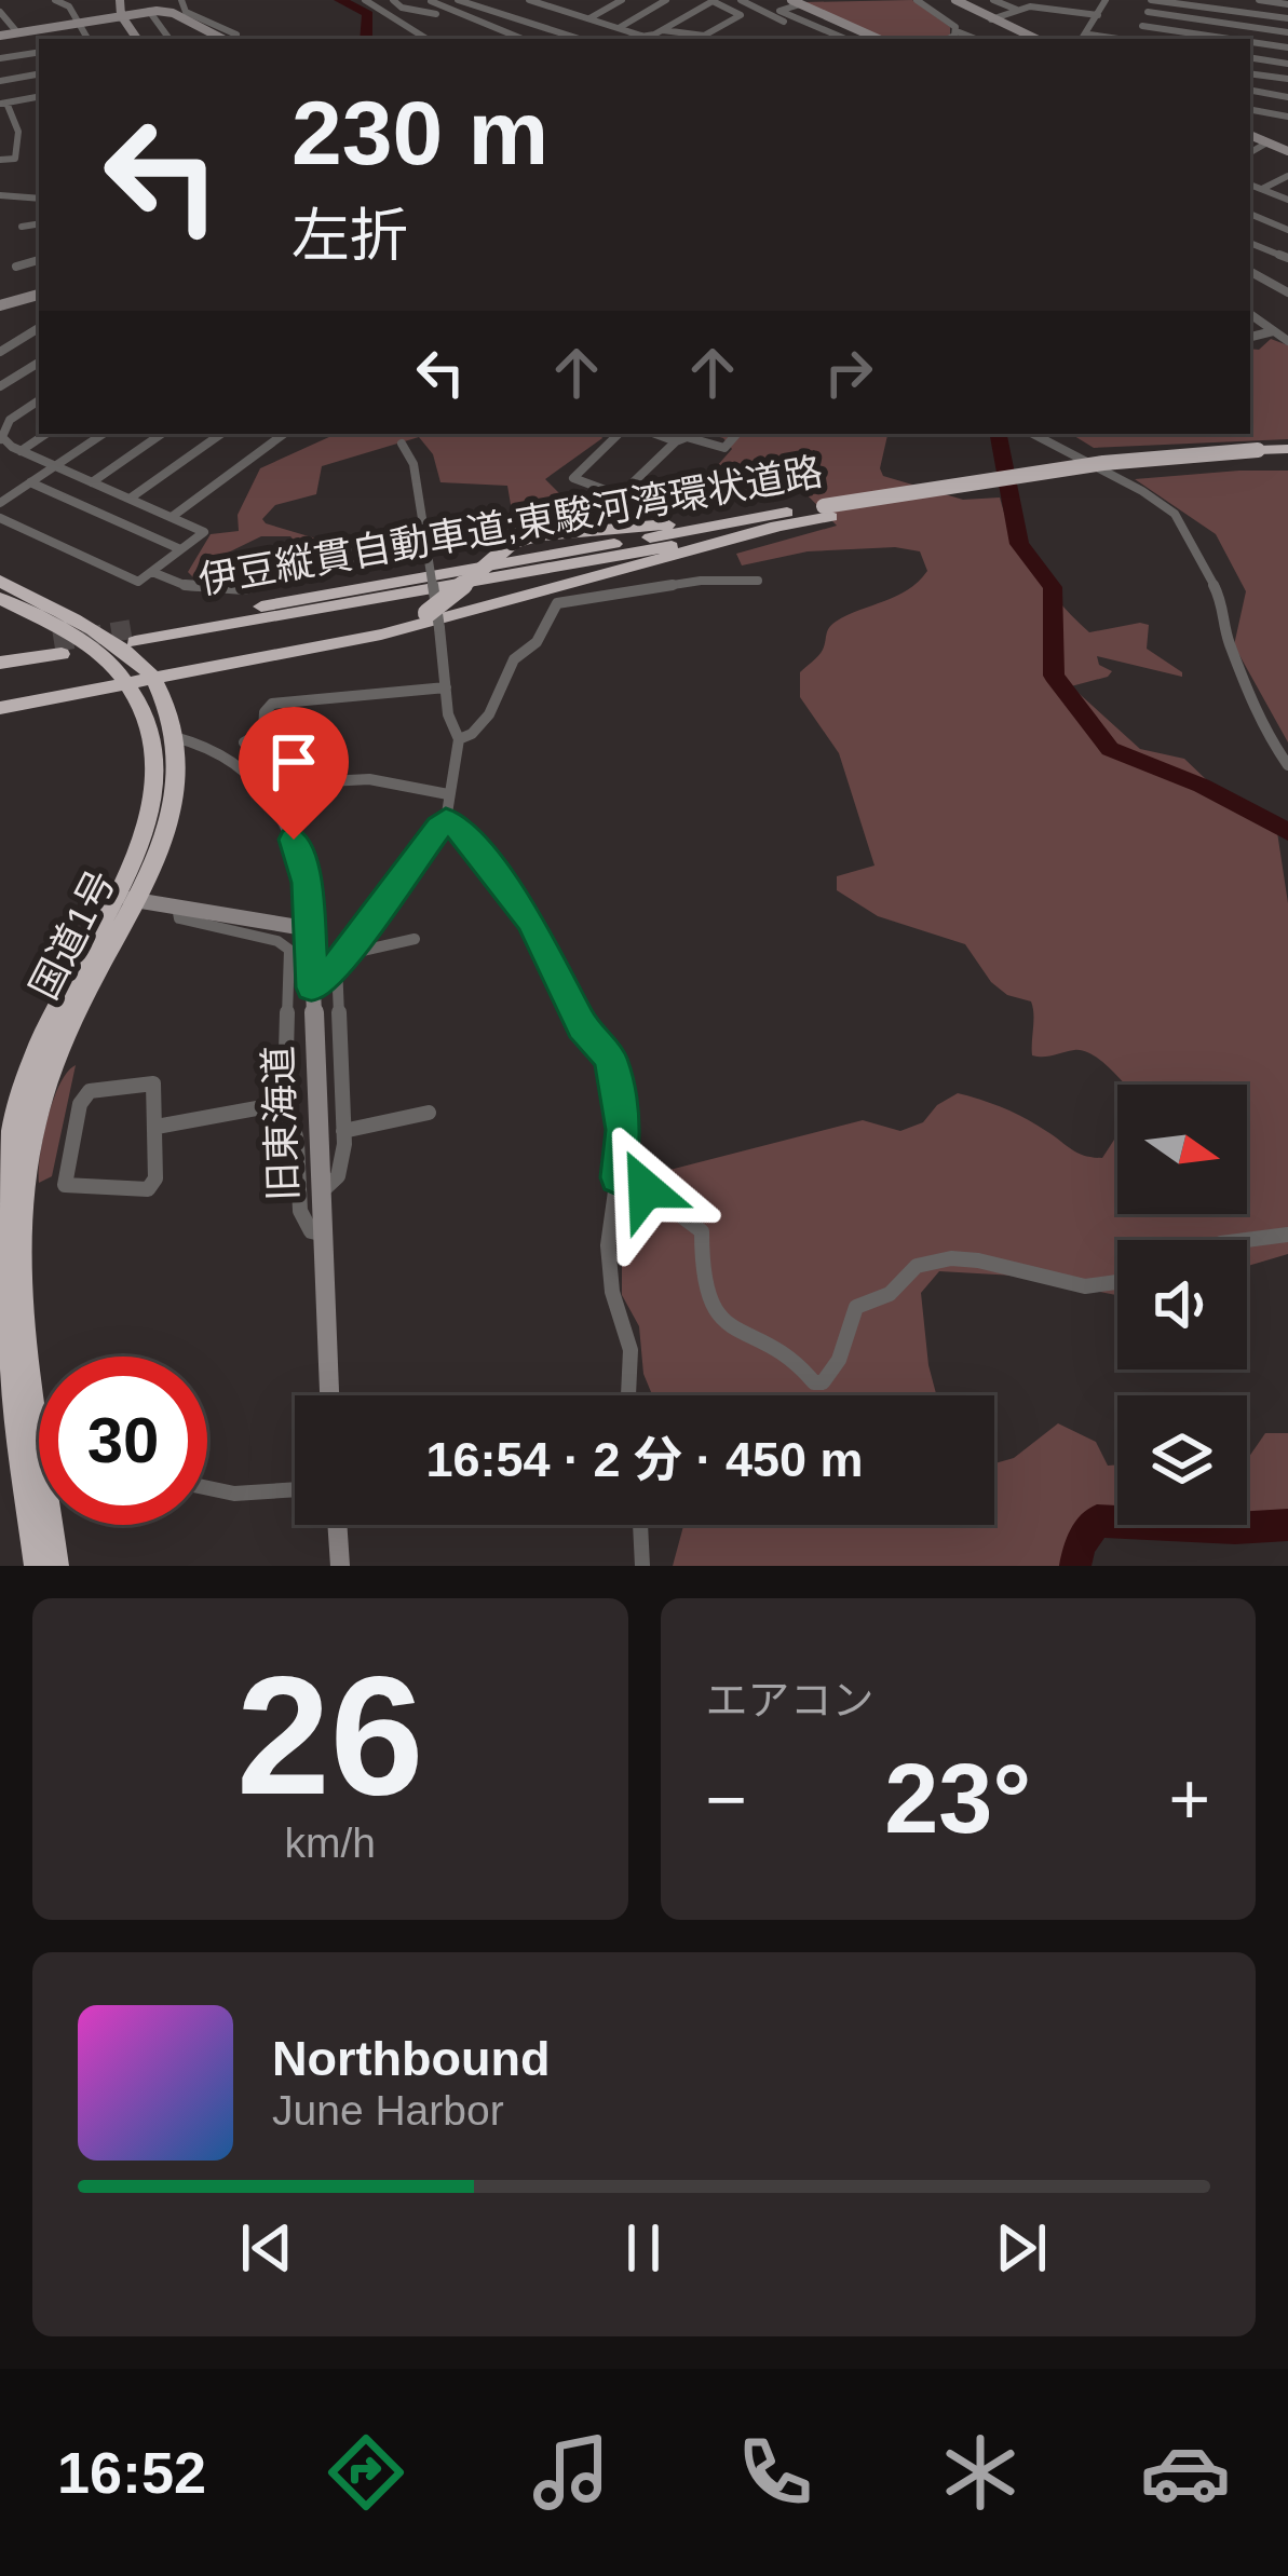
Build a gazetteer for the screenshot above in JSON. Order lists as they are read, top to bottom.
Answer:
{
  "streets": {
    "highway": ["伊豆縦貫自動車道;東駿河湾環状道路", "国道1号"],
    "street": ["旧東海道"]
  },
  "crossings": [
    ["国道1号", "旧東海道"]
  ],
  "north": "right",
  "page": {
    "turn": ["230 m", "左折"],
    "limit": "30",
    "trip": "16:54 · 2 分 · 450 m",
    "tile": [
      ["26", "km/h"],
      "エアコン"
    ],
    "heat": ["−", "23°", "+"],
    "song": ["Northbound", "June Harbor"],
    "tabs": "16:52"
  }
}
